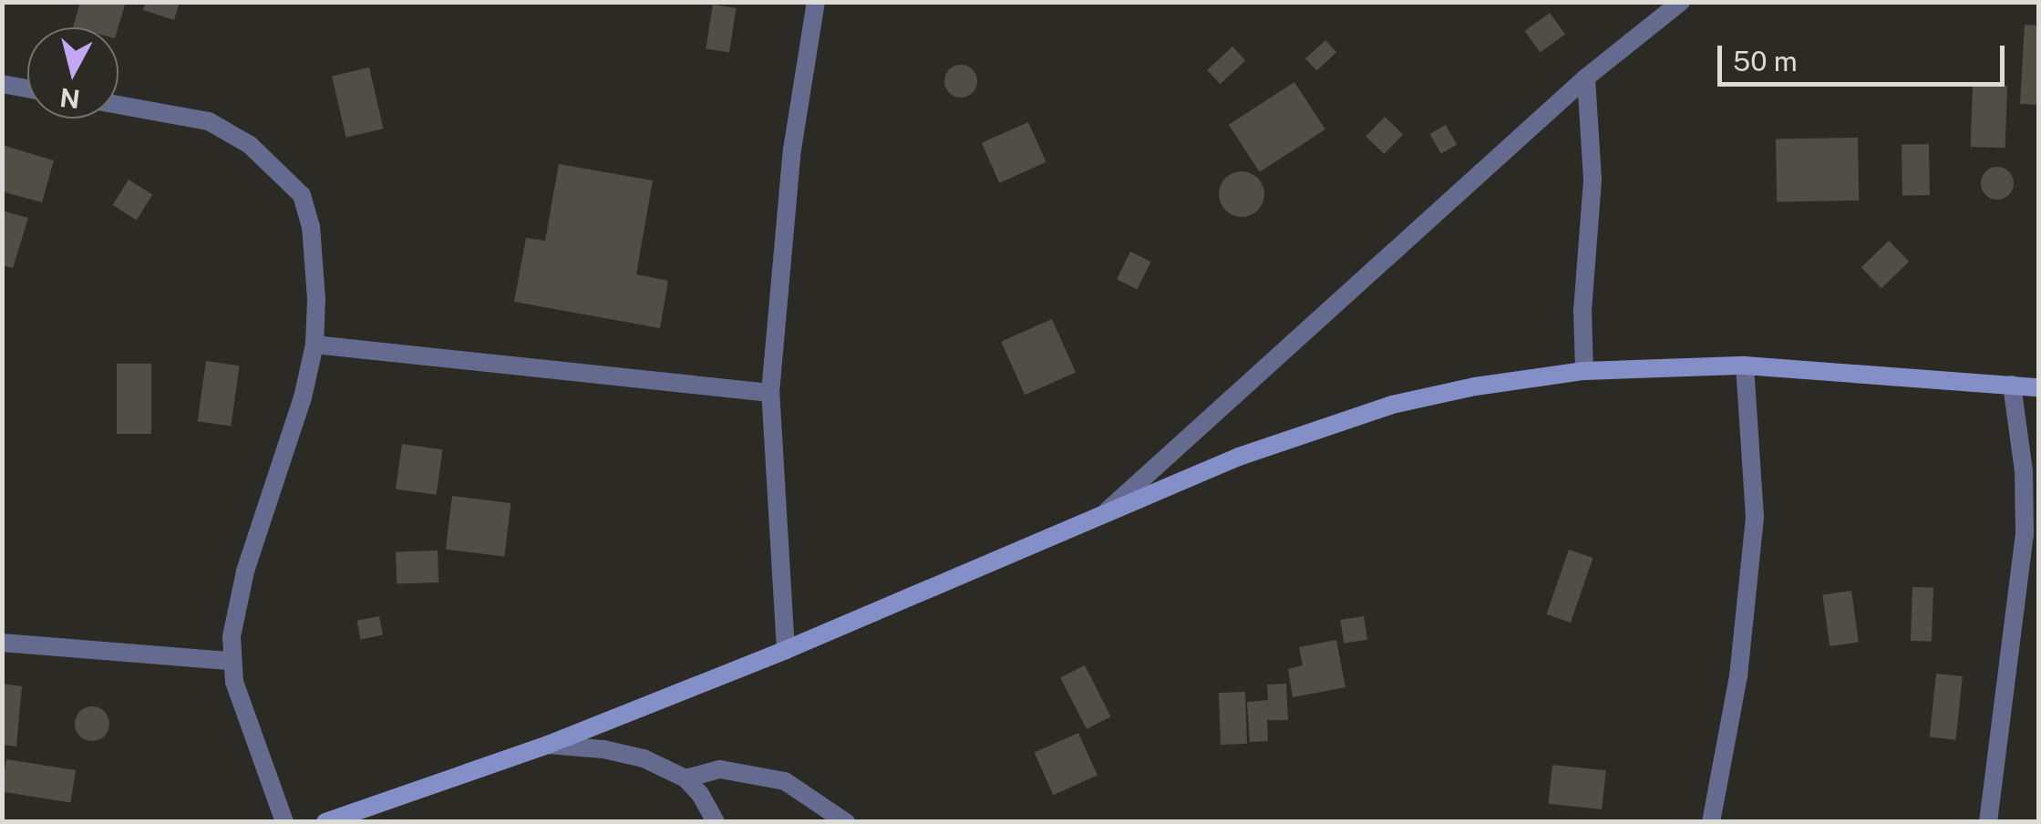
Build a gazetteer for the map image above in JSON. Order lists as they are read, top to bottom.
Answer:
{
  "scale_bar": "50 m",
  "north": "bottom"
}
